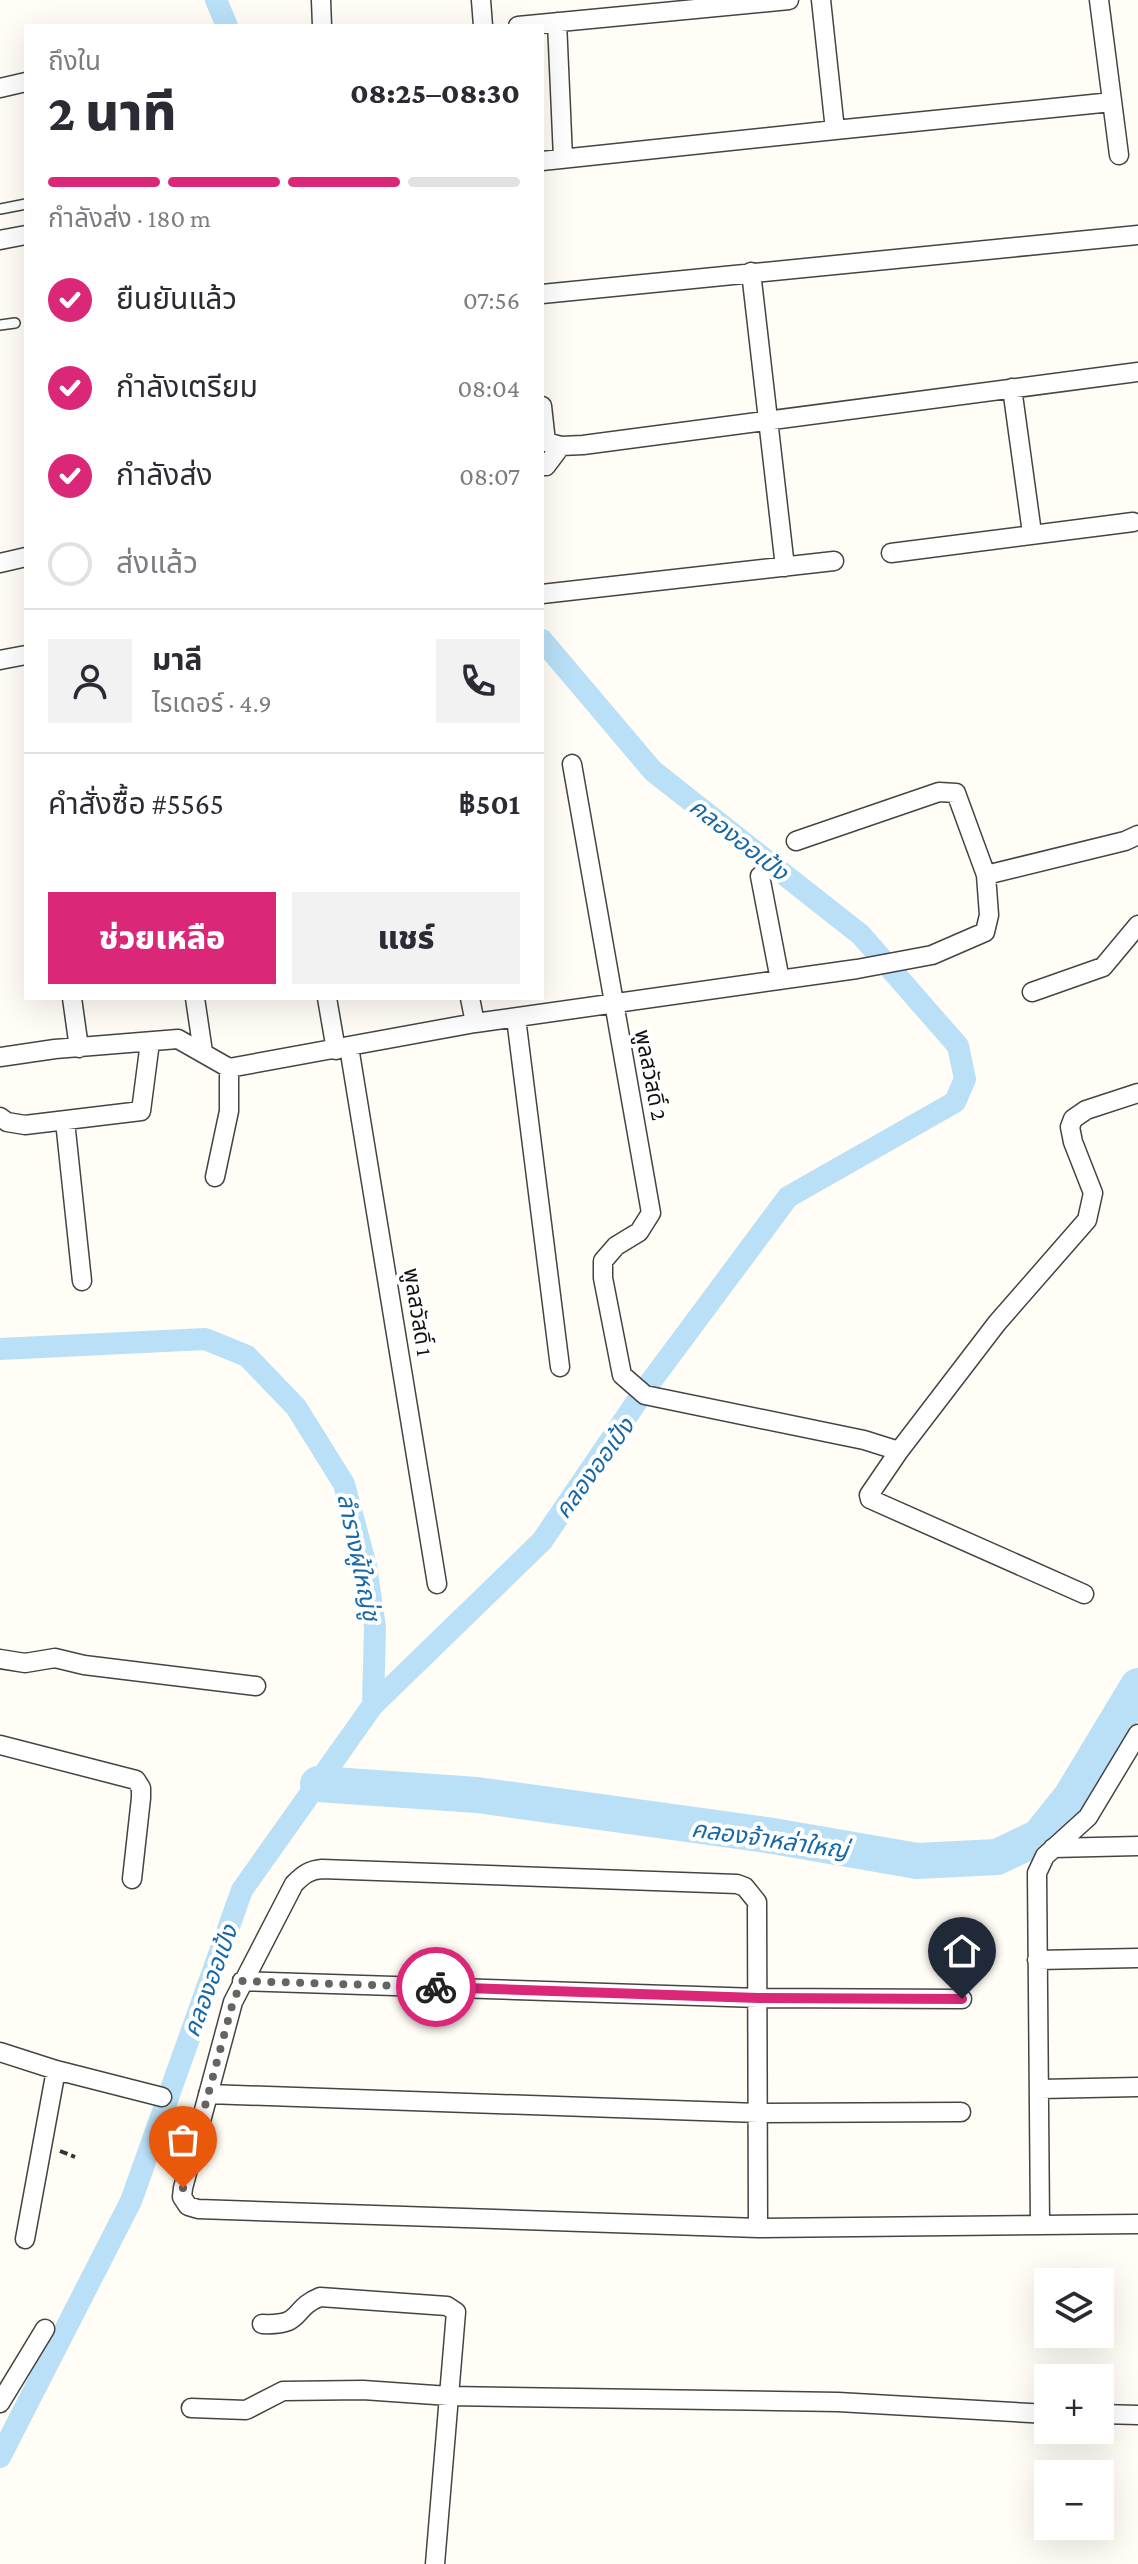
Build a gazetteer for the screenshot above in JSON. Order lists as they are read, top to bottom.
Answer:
{
  "streets": {
    "street": ["พูลสวัสดิ์ 2", "พูลสวัสดิ์ 1"]
  },
  "water": ["คลองออเป้ง", "ลำรางผู้ใหญ่ชู", "คลองจ้าหล่าใหญ่"],
  "page": {
    "heading": ["2 นาที", "ถึงใน", "08:25–08:30"],
    "panel": [
      "มาลี",
      "ไรเดอร์ · 4.9",
      "คำสั่งซื้อ #5565",
      "฿501"
    ],
    "bar": "กำลังส่ง · 180 m",
    "list": [
      ["ยืนยันแล้ว", "07:56"],
      ["กำลังเตรียม", "08:04"],
      ["กำลังส่ง", "08:07"],
      "ส่งแล้ว"
    ],
    "buttons": ["ช่วยเหลือ", "แชร์"],
    "map_buttons": ["+", "−"]
  }
}
